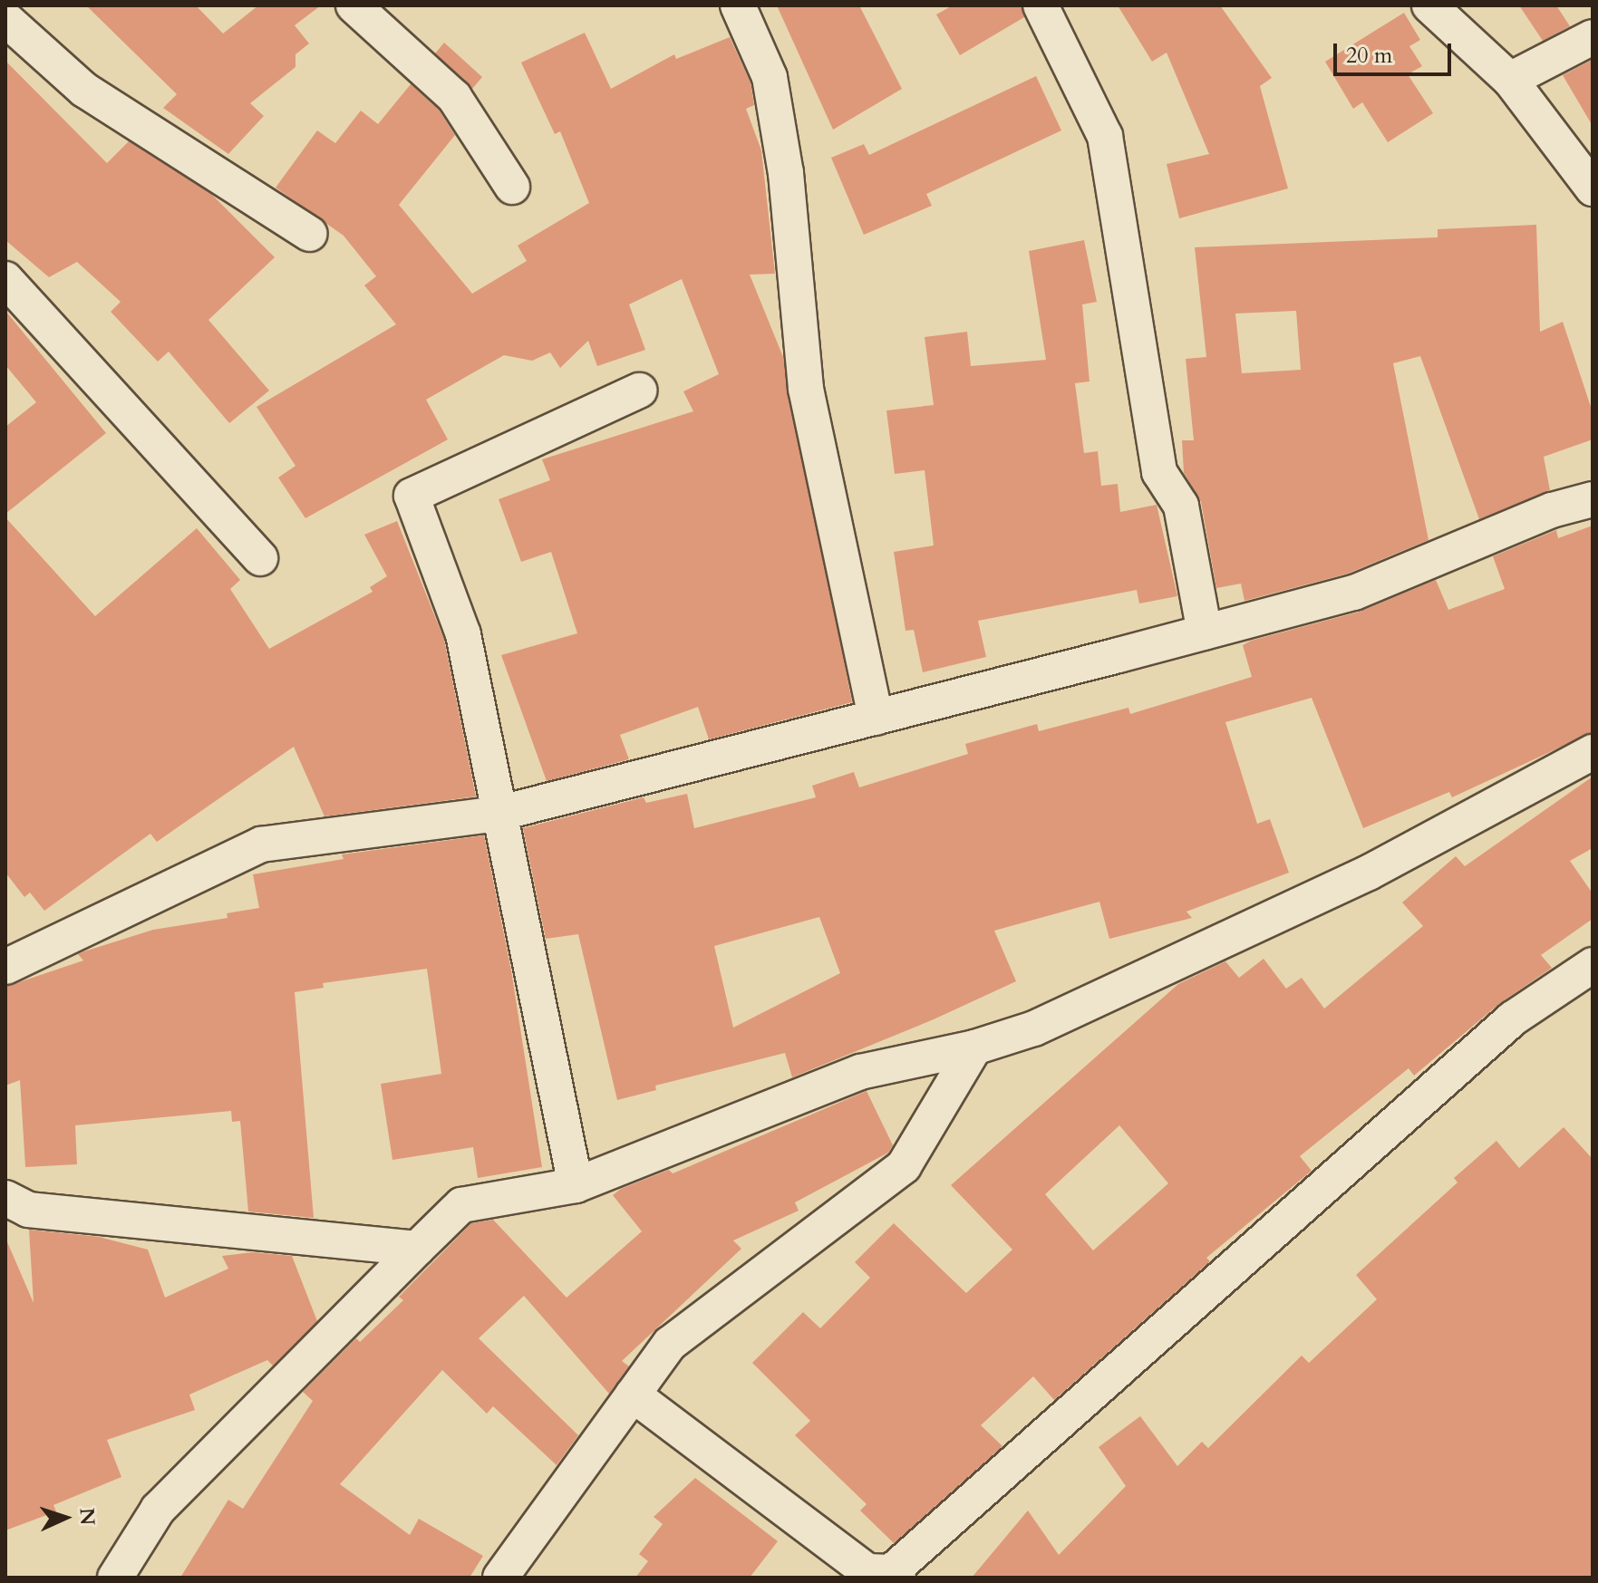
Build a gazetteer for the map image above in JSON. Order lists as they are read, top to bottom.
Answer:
{
  "scale_bar": "20 m",
  "north": "right"
}
